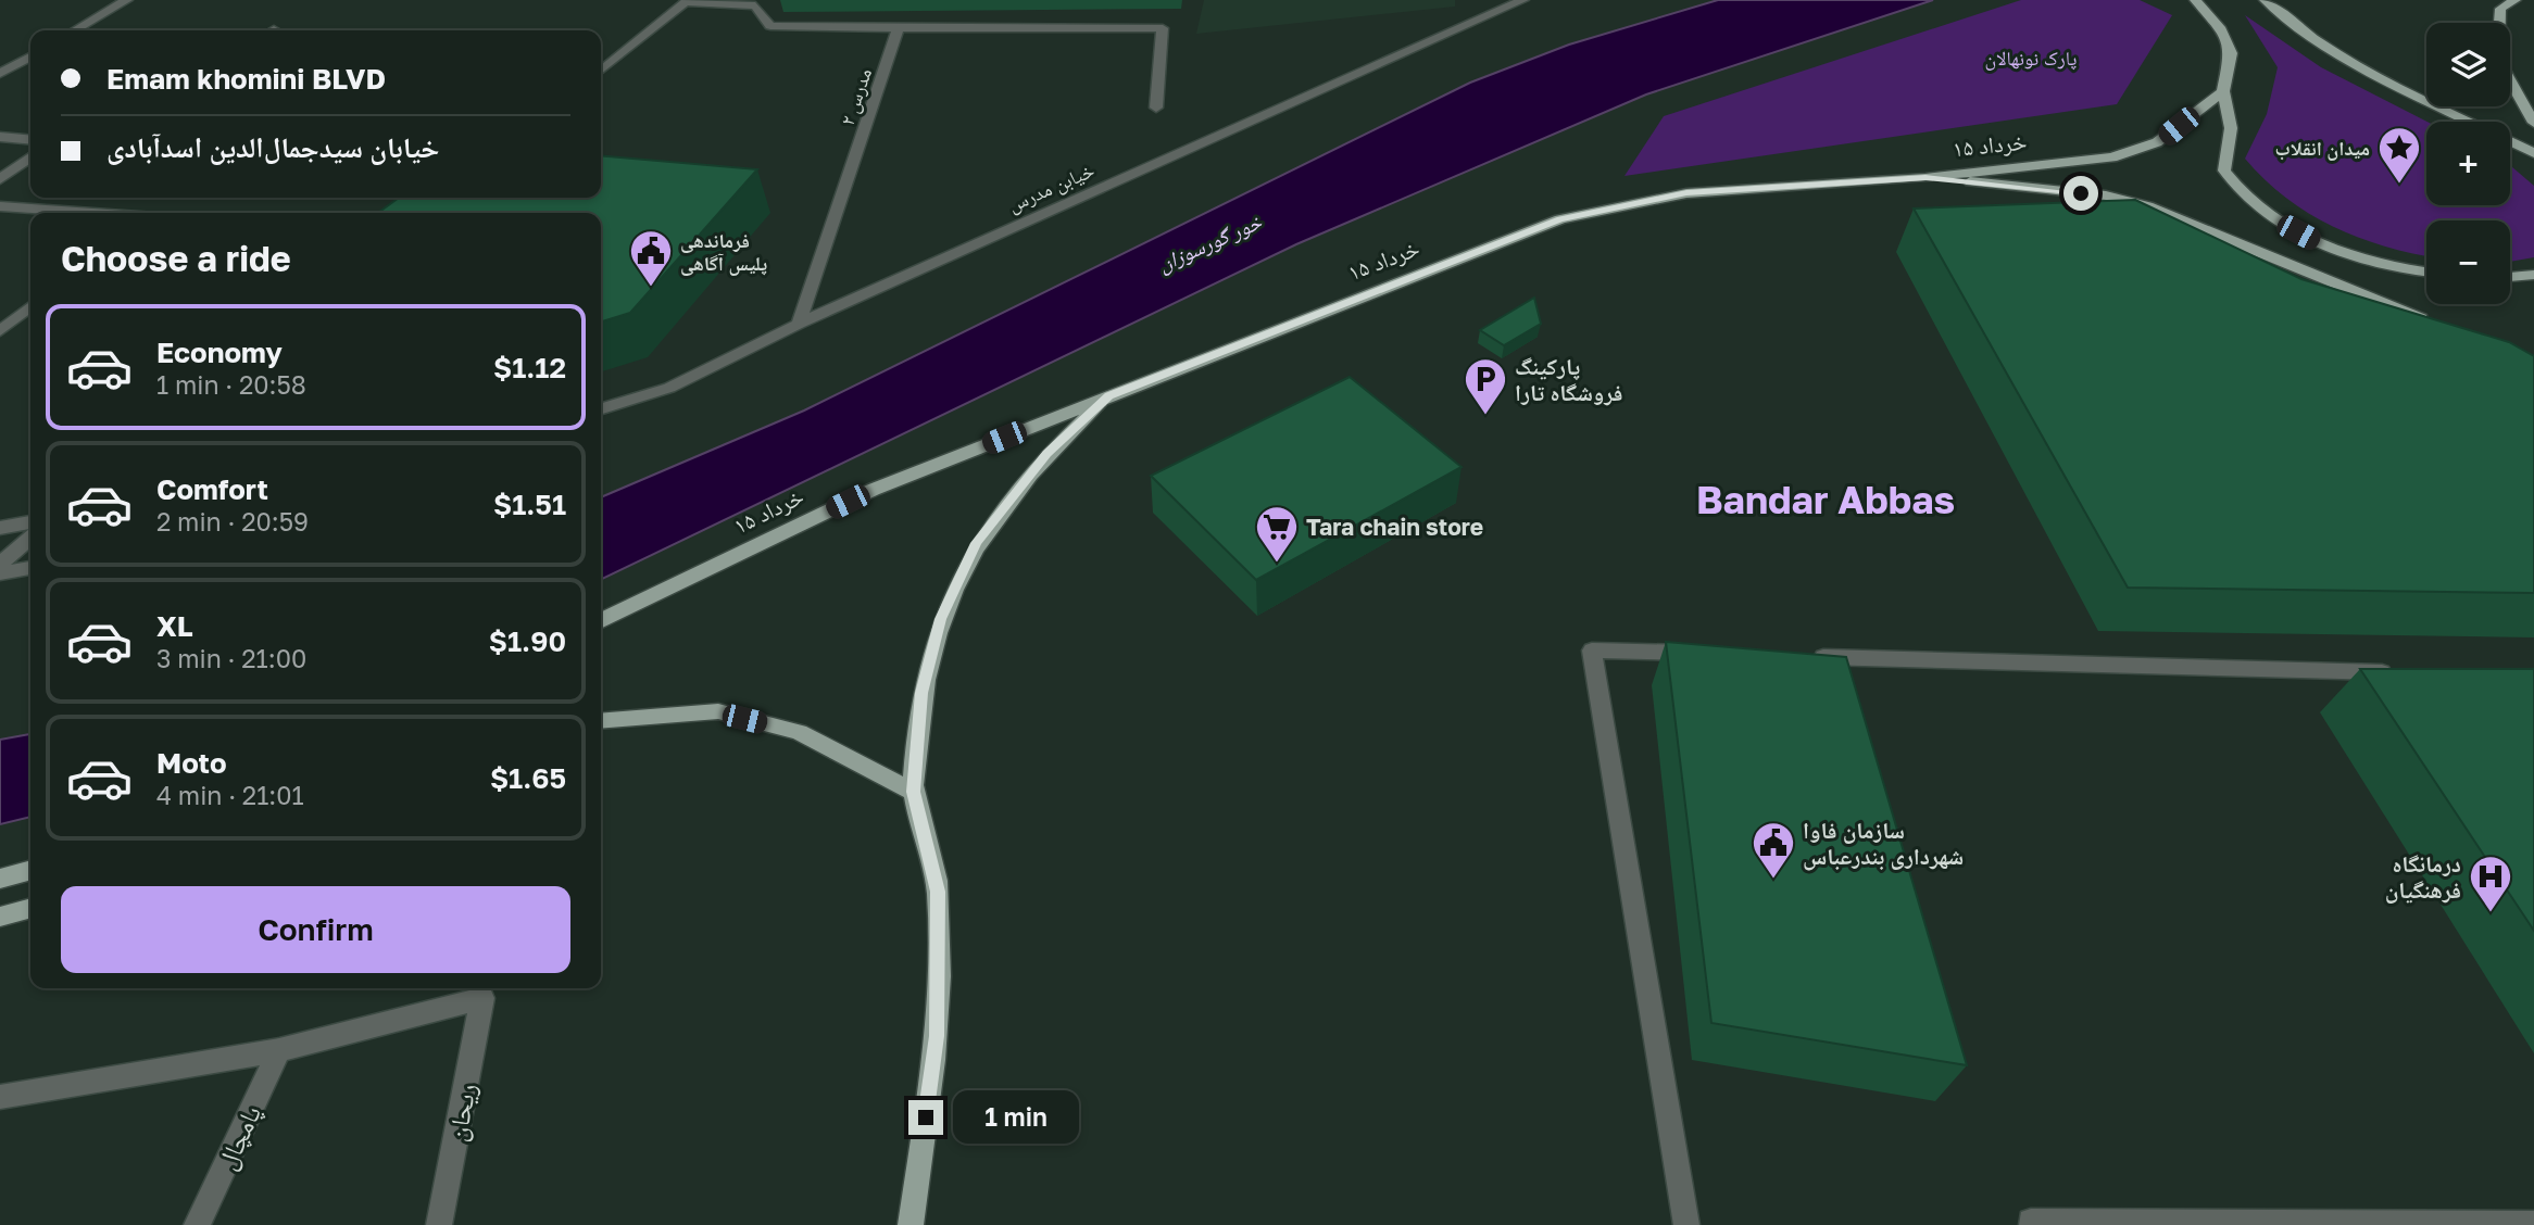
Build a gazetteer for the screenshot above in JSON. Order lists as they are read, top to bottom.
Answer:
{
  "streets": {
    "main road": ["۱۵ خرداد"],
    "street": [
      "مدرس ۲",
      "خیابن مدرس",
      "ریحان",
      "پامچال"
    ]
  },
  "crossings": [
    ["مدرس ۲", "خیابن مدرس"],
    ["ریحان", "پامچال"]
  ],
  "districts": ["Bandar Abbas"],
  "water": ["خور گورسوزان"],
  "parks": ["پارک نونهالان"],
  "places": {
    "place": ["میدان انقلاب"],
    "public building": ["فرماندهی پلیس آگاهی", "سازمان فاوا شهرداری بندرعباس"],
    "parking": ["پارکینگ فروشگاه تارا"],
    "supermarket": ["Tara chain store"],
    "hospital": ["درمانگاه فرهنگیان"]
  },
  "page": {
    "map_buttons": ["+", "−"],
    "banner": ["Emam khomini BLVD", "خیابان سیدجمال‌الدین اسدآبادی"],
    "heading": "Choose a ride",
    "list": [
      {
        "name": "Economy",
        "note": "1 min · 20:58",
        "value": "$1.12"
      },
      {
        "name": "Comfort",
        "note": "2 min · 20:59",
        "value": "$1.51"
      },
      {
        "name": "XL",
        "note": "3 min · 21:00",
        "value": "$1.90"
      },
      {
        "name": "Moto",
        "note": "4 min · 21:01",
        "value": "$1.65"
      }
    ],
    "buttons": "Confirm",
    "bubble": "1 min"
  }
}
